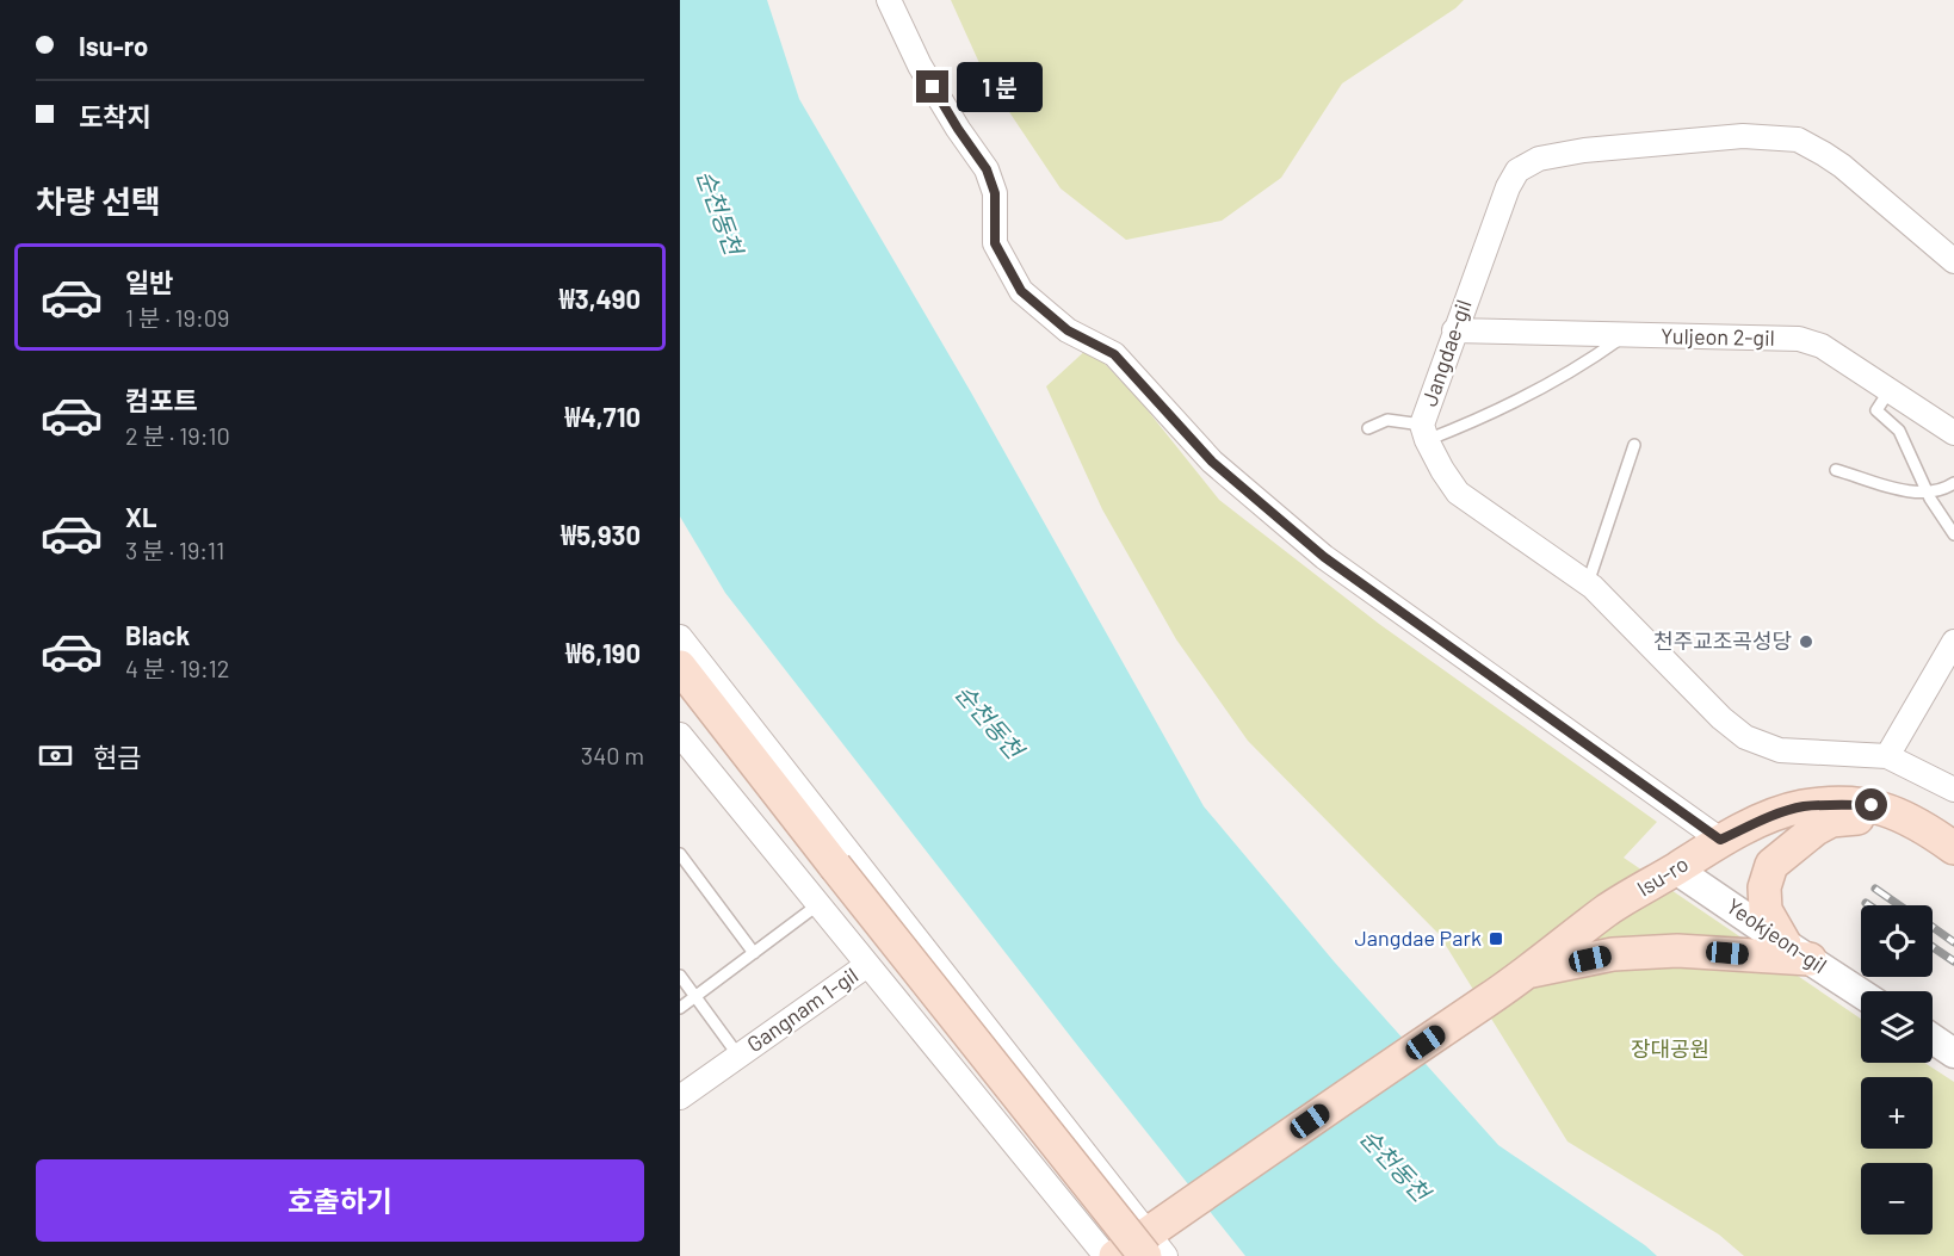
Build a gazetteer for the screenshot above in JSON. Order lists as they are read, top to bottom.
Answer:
{
  "streets": {
    "main road": ["Isu-ro"],
    "street": [
      "Yuljeon 2-gil",
      "Jangdae-gil",
      "Yeokjeon-gil",
      "Gangnam 1-gil"
    ]
  },
  "crossings": [
    ["Yuljeon 2-gil", "Jangdae-gil"],
    ["Isu-ro", "Yeokjeon-gil"]
  ],
  "water": ["순천동천"],
  "parks": ["장대공원"],
  "places": {
    "other": ["천주교조곡성당"],
    "transit": ["Jangdae Park"]
  },
  "page": {
    "banner": ["Isu-ro", "도착지"],
    "bubble": "1 분",
    "heading": "차량 선택",
    "list": [
      {
        "name": "일반",
        "note": "1 분 · 19:09",
        "value": "₩3,490"
      },
      {
        "name": "컴포트",
        "note": "2 분 · 19:10",
        "value": "₩4,710"
      },
      {
        "name": "XL",
        "note": "3 분 · 19:11",
        "value": "₩5,930"
      },
      {
        "name": "Black",
        "note": "4 분 · 19:12",
        "value": "₩6,190"
      }
    ],
    "pay": ["현금", "340 m"],
    "map_buttons": ["+", "−"],
    "buttons": "호출하기"
  }
}
